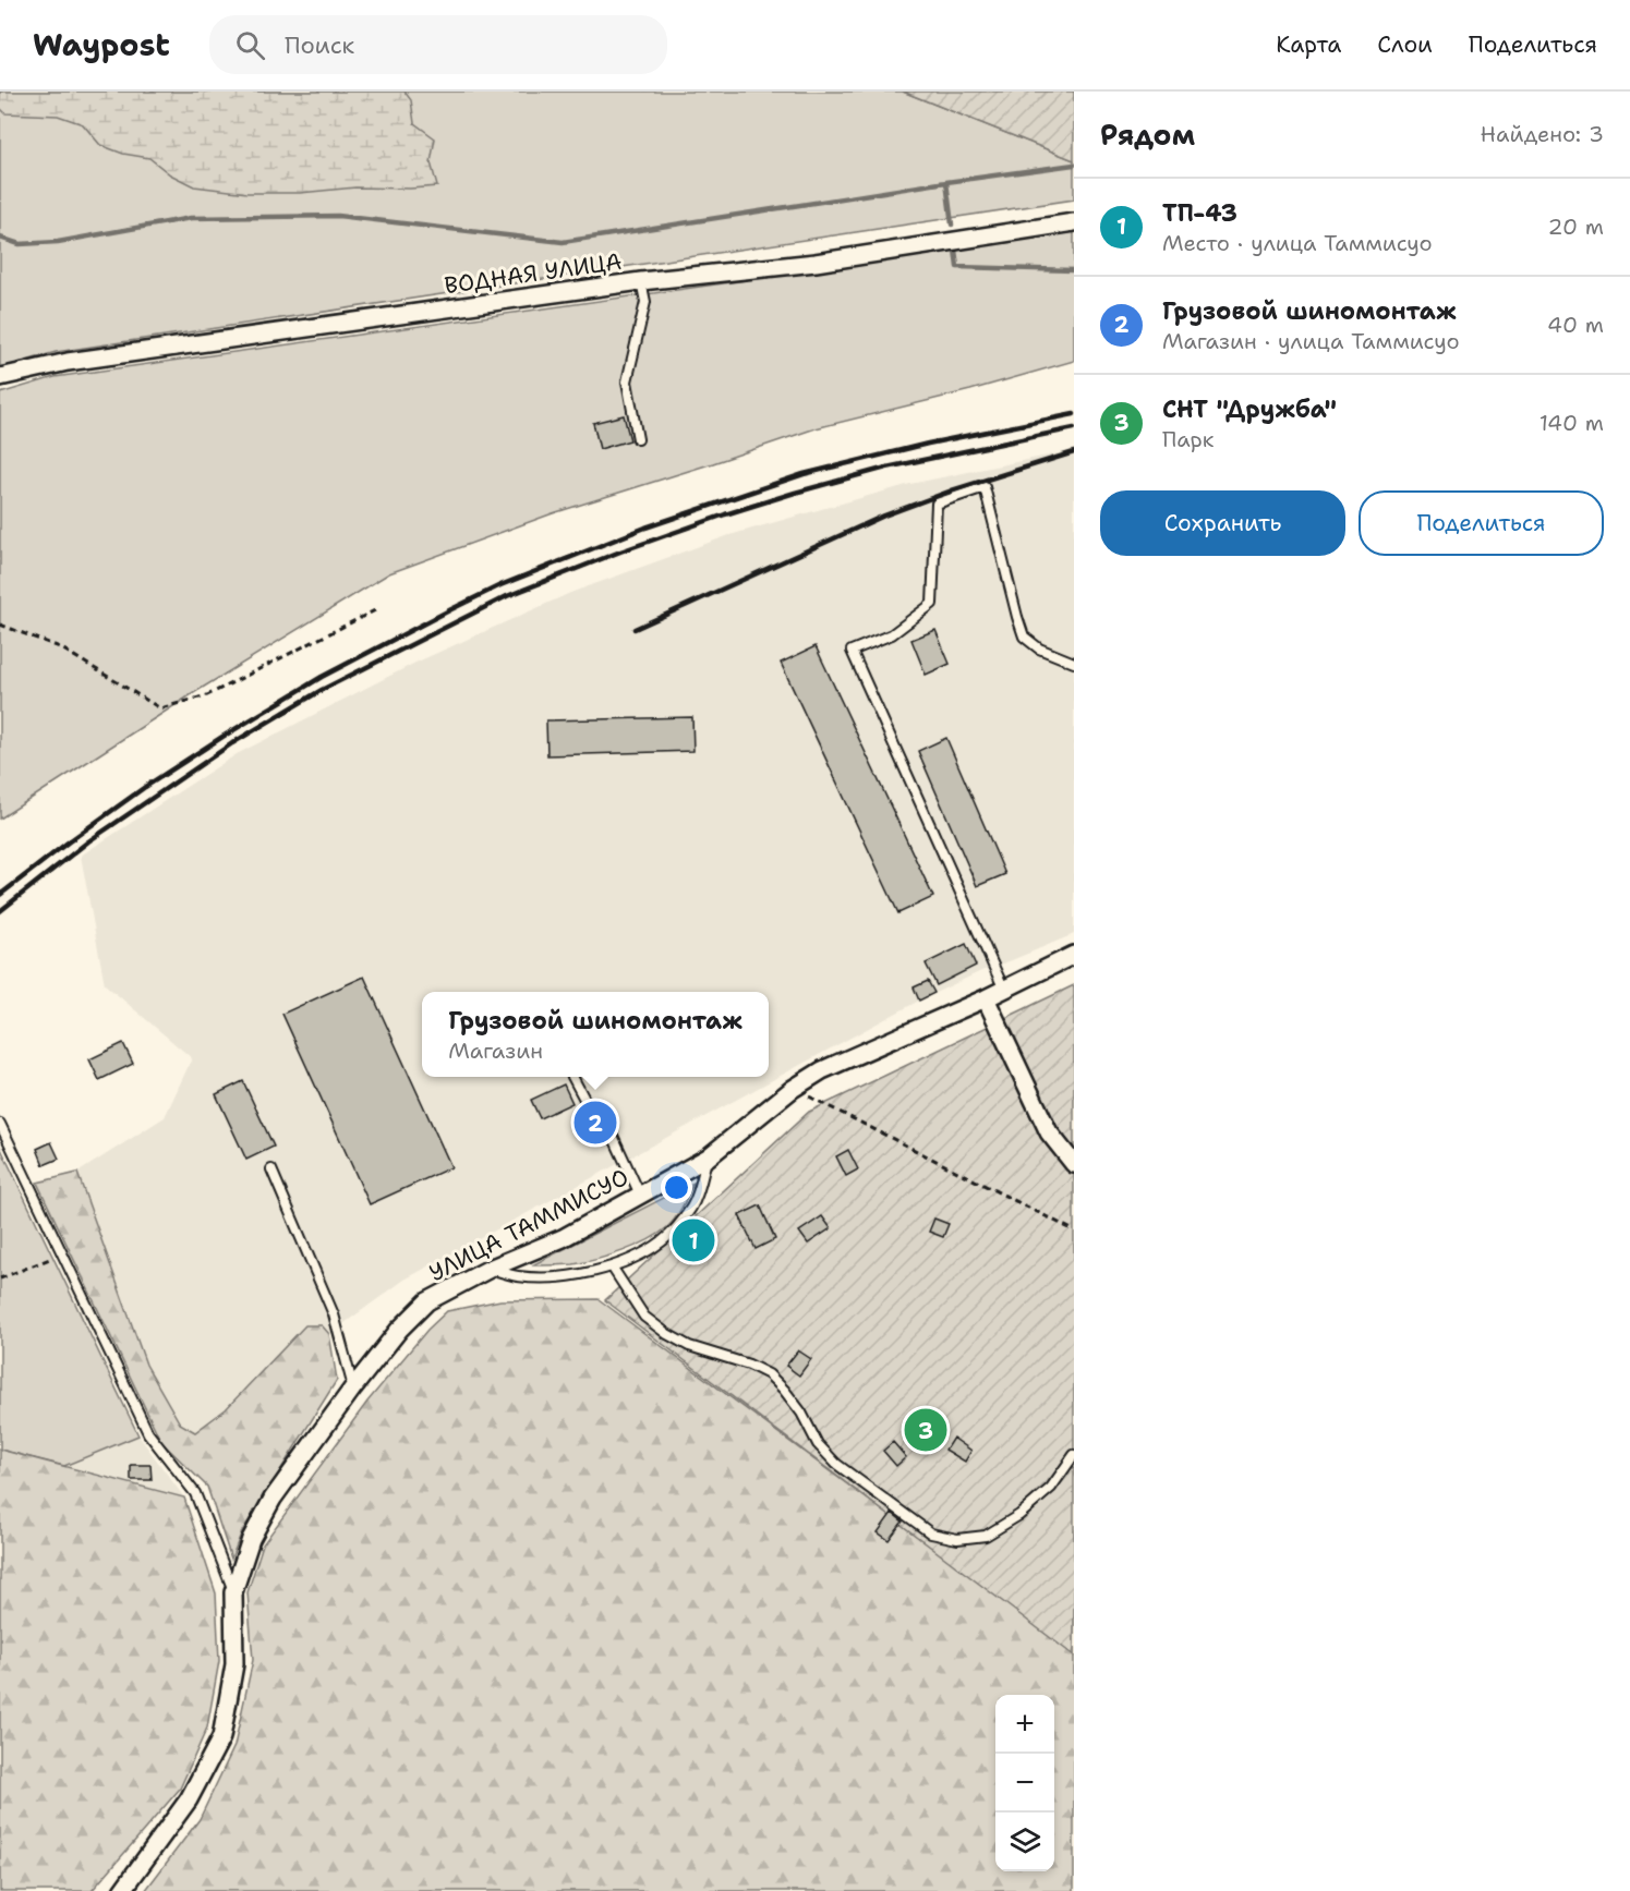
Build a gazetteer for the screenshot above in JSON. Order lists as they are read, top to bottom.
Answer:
{
  "streets": {
    "street": ["ВОДНАЯ УЛИЦА", "УЛИЦА ТАММИСУО"]
  },
  "page": {
    "header": "Waypost",
    "search": "Поиск",
    "nav": ["Карта", "Слои", "Поделиться"],
    "heading": ["Рядом", "Найдено: 3"],
    "list": [
      {
        "mark": "1",
        "name": "ТП-43",
        "note": "Место · улица Таммисуо",
        "value": "20 m"
      },
      {
        "mark": "2",
        "name": "Грузовой шиномонтаж",
        "note": "Магазин · улица Таммисуо",
        "value": "40 m"
      },
      {
        "mark": "3",
        "name": "СНТ \"Дружба\"",
        "note": "Парк",
        "value": "140 m"
      }
    ],
    "buttons": ["Сохранить", "Поделиться"],
    "popup": ["Грузовой шиномонтаж", "Магазин"],
    "pins": ["2", "1", "3"],
    "map_buttons": ["+", "−"]
  }
}
